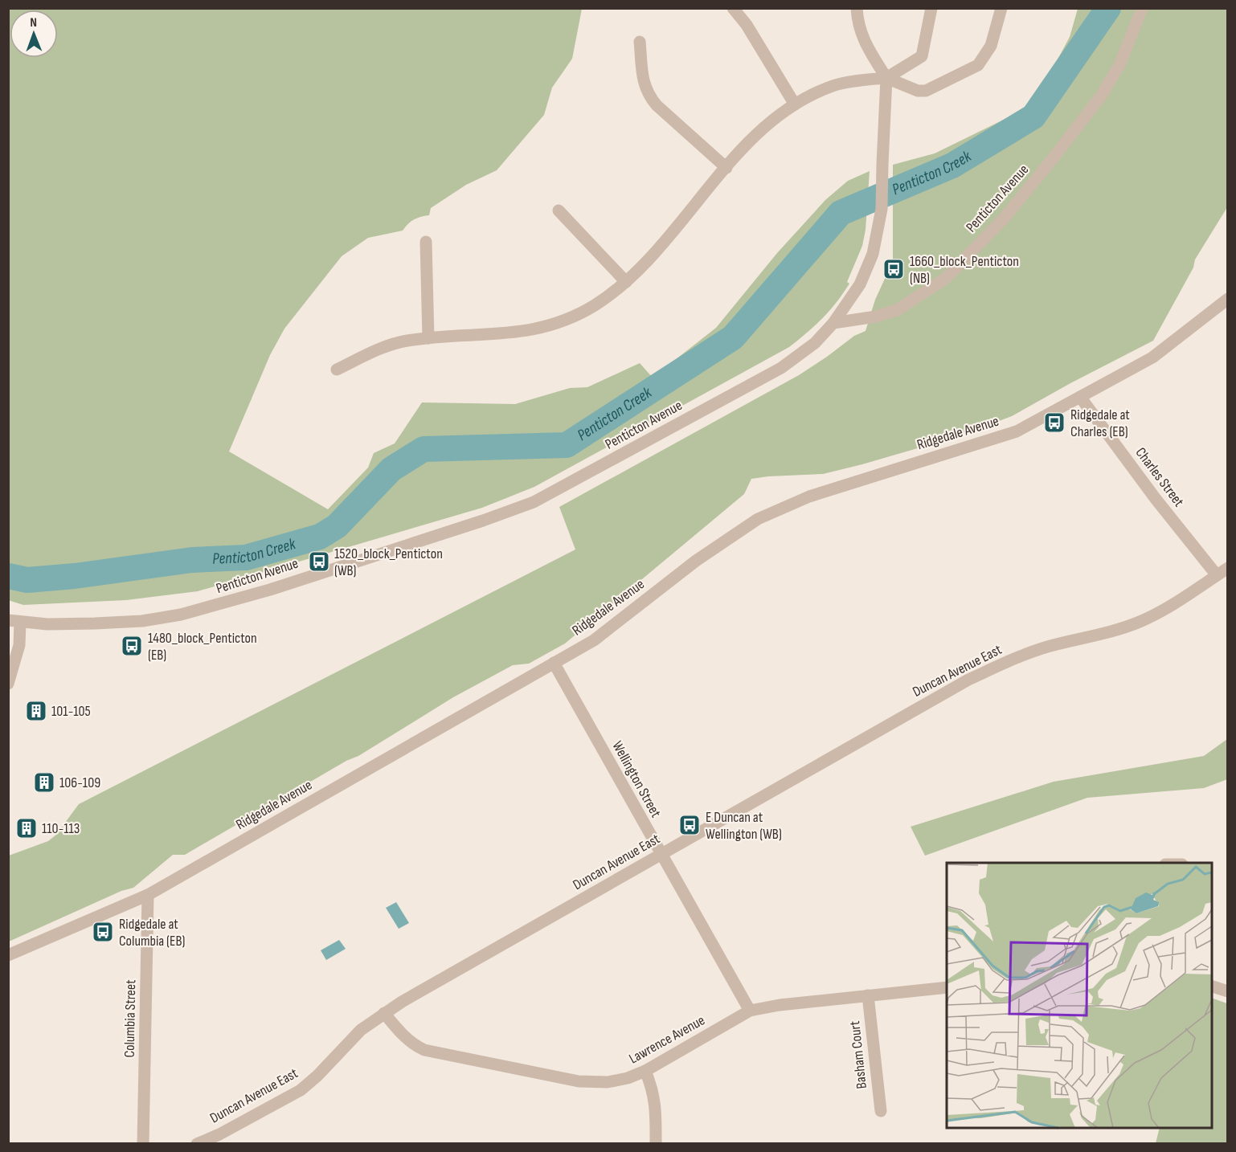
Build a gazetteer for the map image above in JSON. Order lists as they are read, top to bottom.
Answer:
{
  "streets": {
    "street": [
      "Penticton Avenue",
      "Ridgedale Avenue",
      "Charles Street",
      "Duncan Avenue East",
      "Wellington Street",
      "Columbia Street",
      "Lawrence Avenue",
      "Basham Court"
    ]
  },
  "crossings": [
    ["Ridgedale Avenue", "Charles Street"],
    ["Ridgedale Avenue", "Wellington Street"],
    ["Ridgedale Avenue", "Columbia Street"],
    ["Charles Street", "Duncan Avenue East"],
    ["Duncan Avenue East", "Wellington Street"],
    ["Duncan Avenue East", "Lawrence Avenue"],
    ["Wellington Street", "Lawrence Avenue"],
    ["Lawrence Avenue", "Basham Court"]
  ],
  "water": ["Penticton Creek"],
  "places": {
    "bus stop": [
      "1660_block_Penticton (NB)",
      "Ridgedale at Charles (EB)",
      "1520_block_Penticton (WB)",
      "1480_block_Penticton (EB)",
      "E Duncan at Wellington (WB)",
      "Ridgedale at Columbia (EB)"
    ],
    "building": ["101-105", "106-109", "110-113"]
  },
  "north": "top"
}
